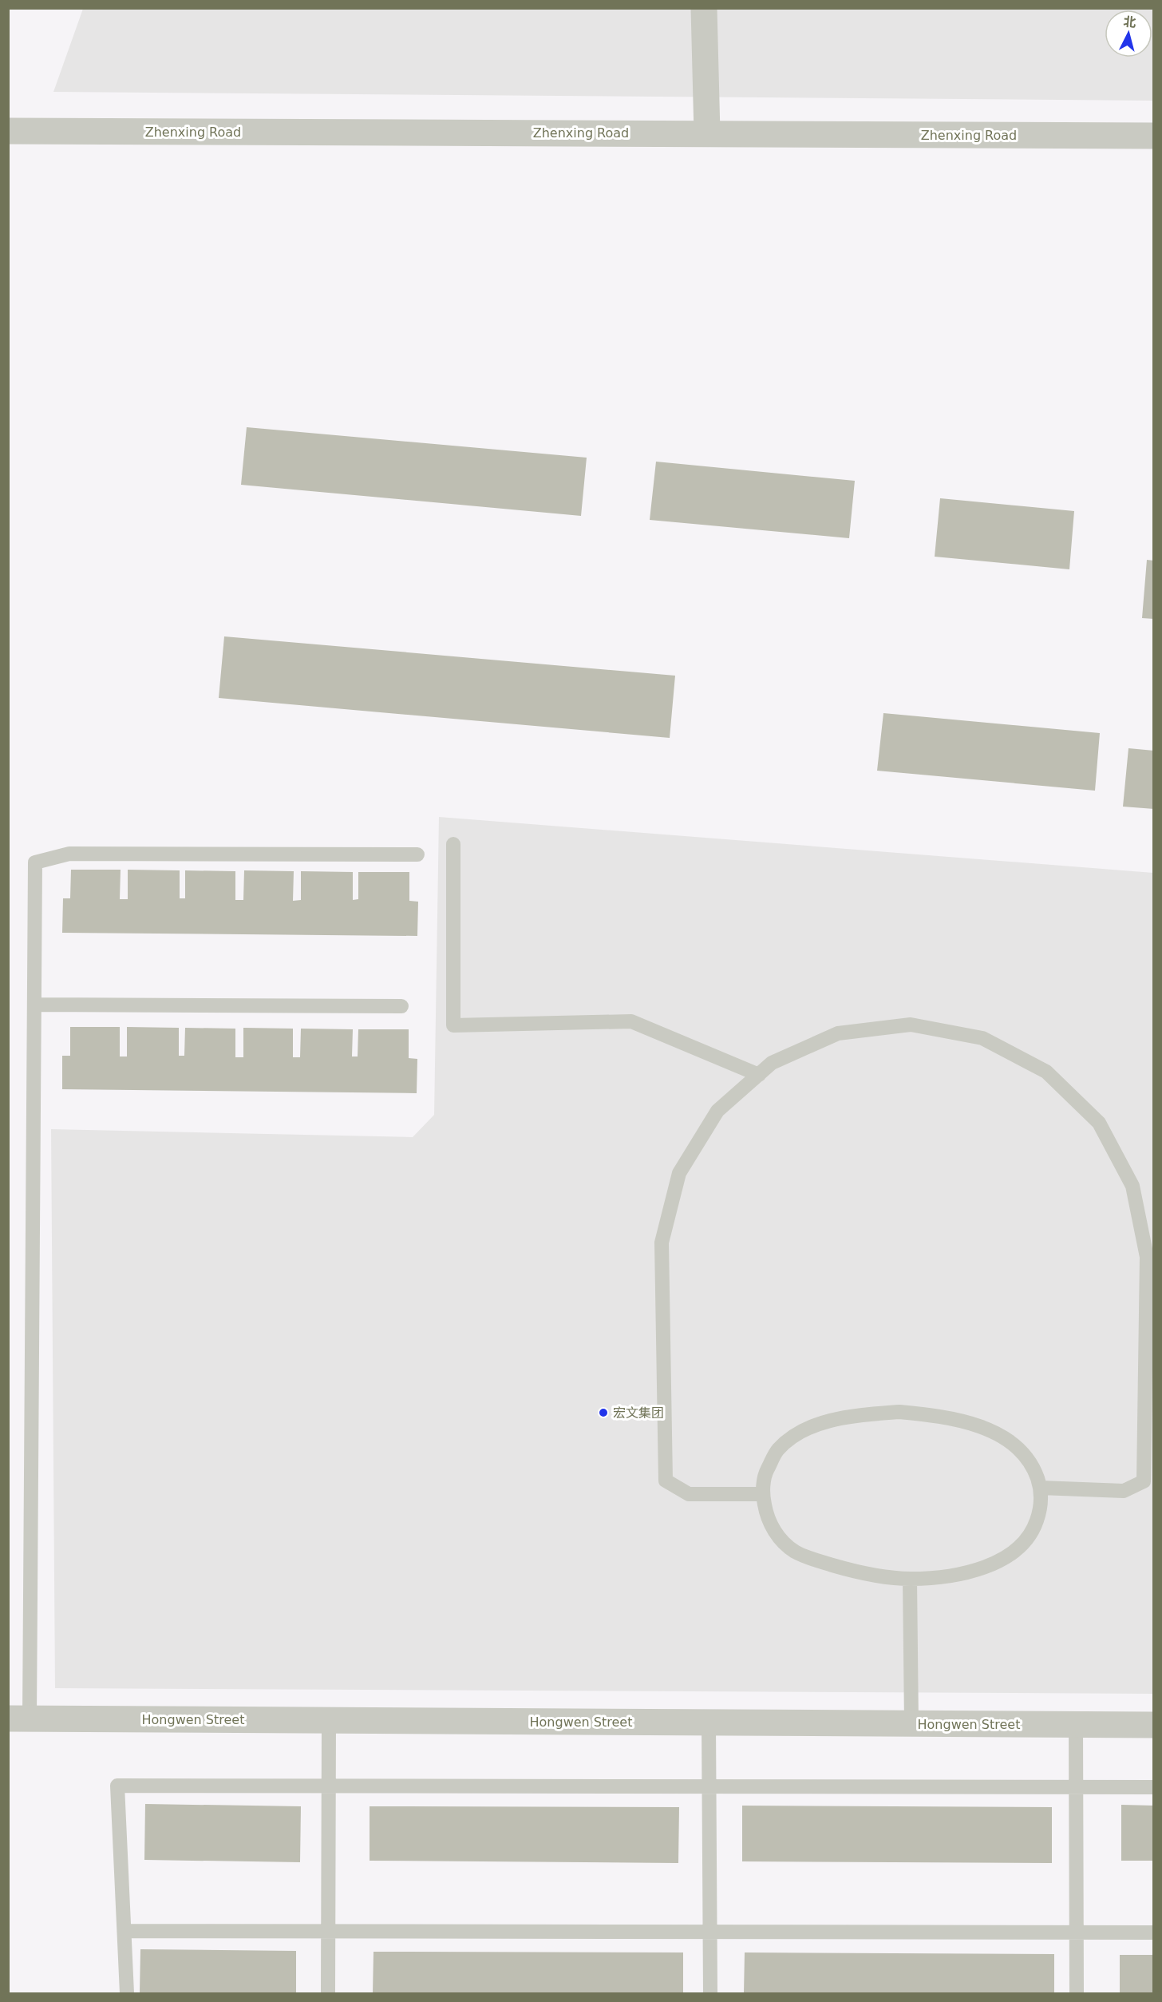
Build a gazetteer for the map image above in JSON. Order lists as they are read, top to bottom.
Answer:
{
  "streets": {
    "street": ["Zhenxing Road", "Hongwen Street"]
  },
  "places": ["宏文集团"],
  "north": "top"
}
